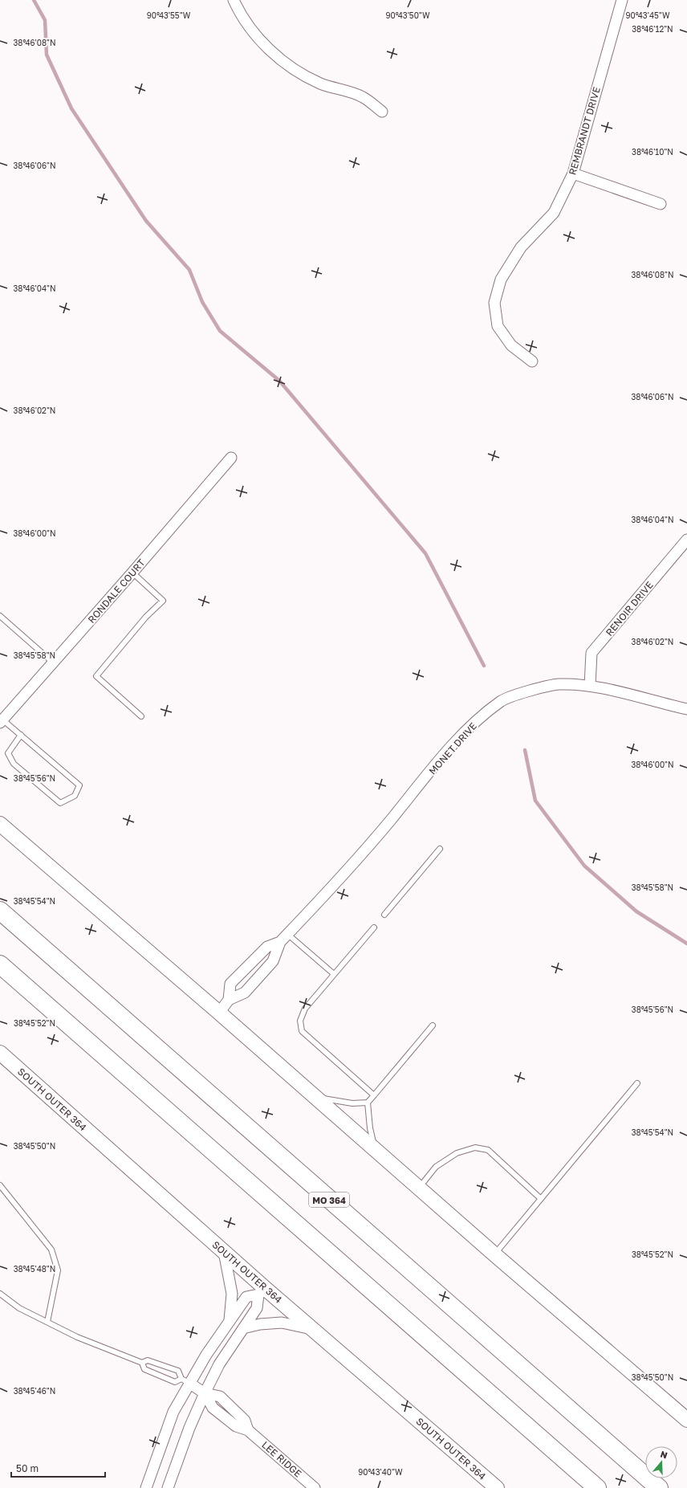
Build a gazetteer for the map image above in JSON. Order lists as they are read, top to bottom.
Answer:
{
  "streets": {
    "highway": ["MO 364"],
    "main road": ["SOUTH OUTER 364"],
    "street": [
      "REMBRANDT DRIVE",
      "RONDALE COURT",
      "RENOIR DRIVE",
      "MONET DRIVE",
      "LEE RIDGE"
    ]
  },
  "crossings": [
    ["RENOIR DRIVE", "MONET DRIVE"]
  ],
  "scale_bar": "50 m",
  "north": "top",
  "coordinates": [
    "90°43'50\"W",
    "90°43'55\"W",
    "90°43'45\"W",
    "38°46'12\"N",
    "38°46'08\"N",
    "38°46'10\"N",
    "38°46'06\"N",
    "38°46'04\"N",
    "38°46'02\"N",
    "38°46'00\"N",
    "38°45'58\"N",
    "38°45'56\"N",
    "38°45'54\"N",
    "38°45'52\"N",
    "38°45'50\"N",
    "38°45'48\"N",
    "38°45'46\"N",
    "90°43'40\"W"
  ]
}
